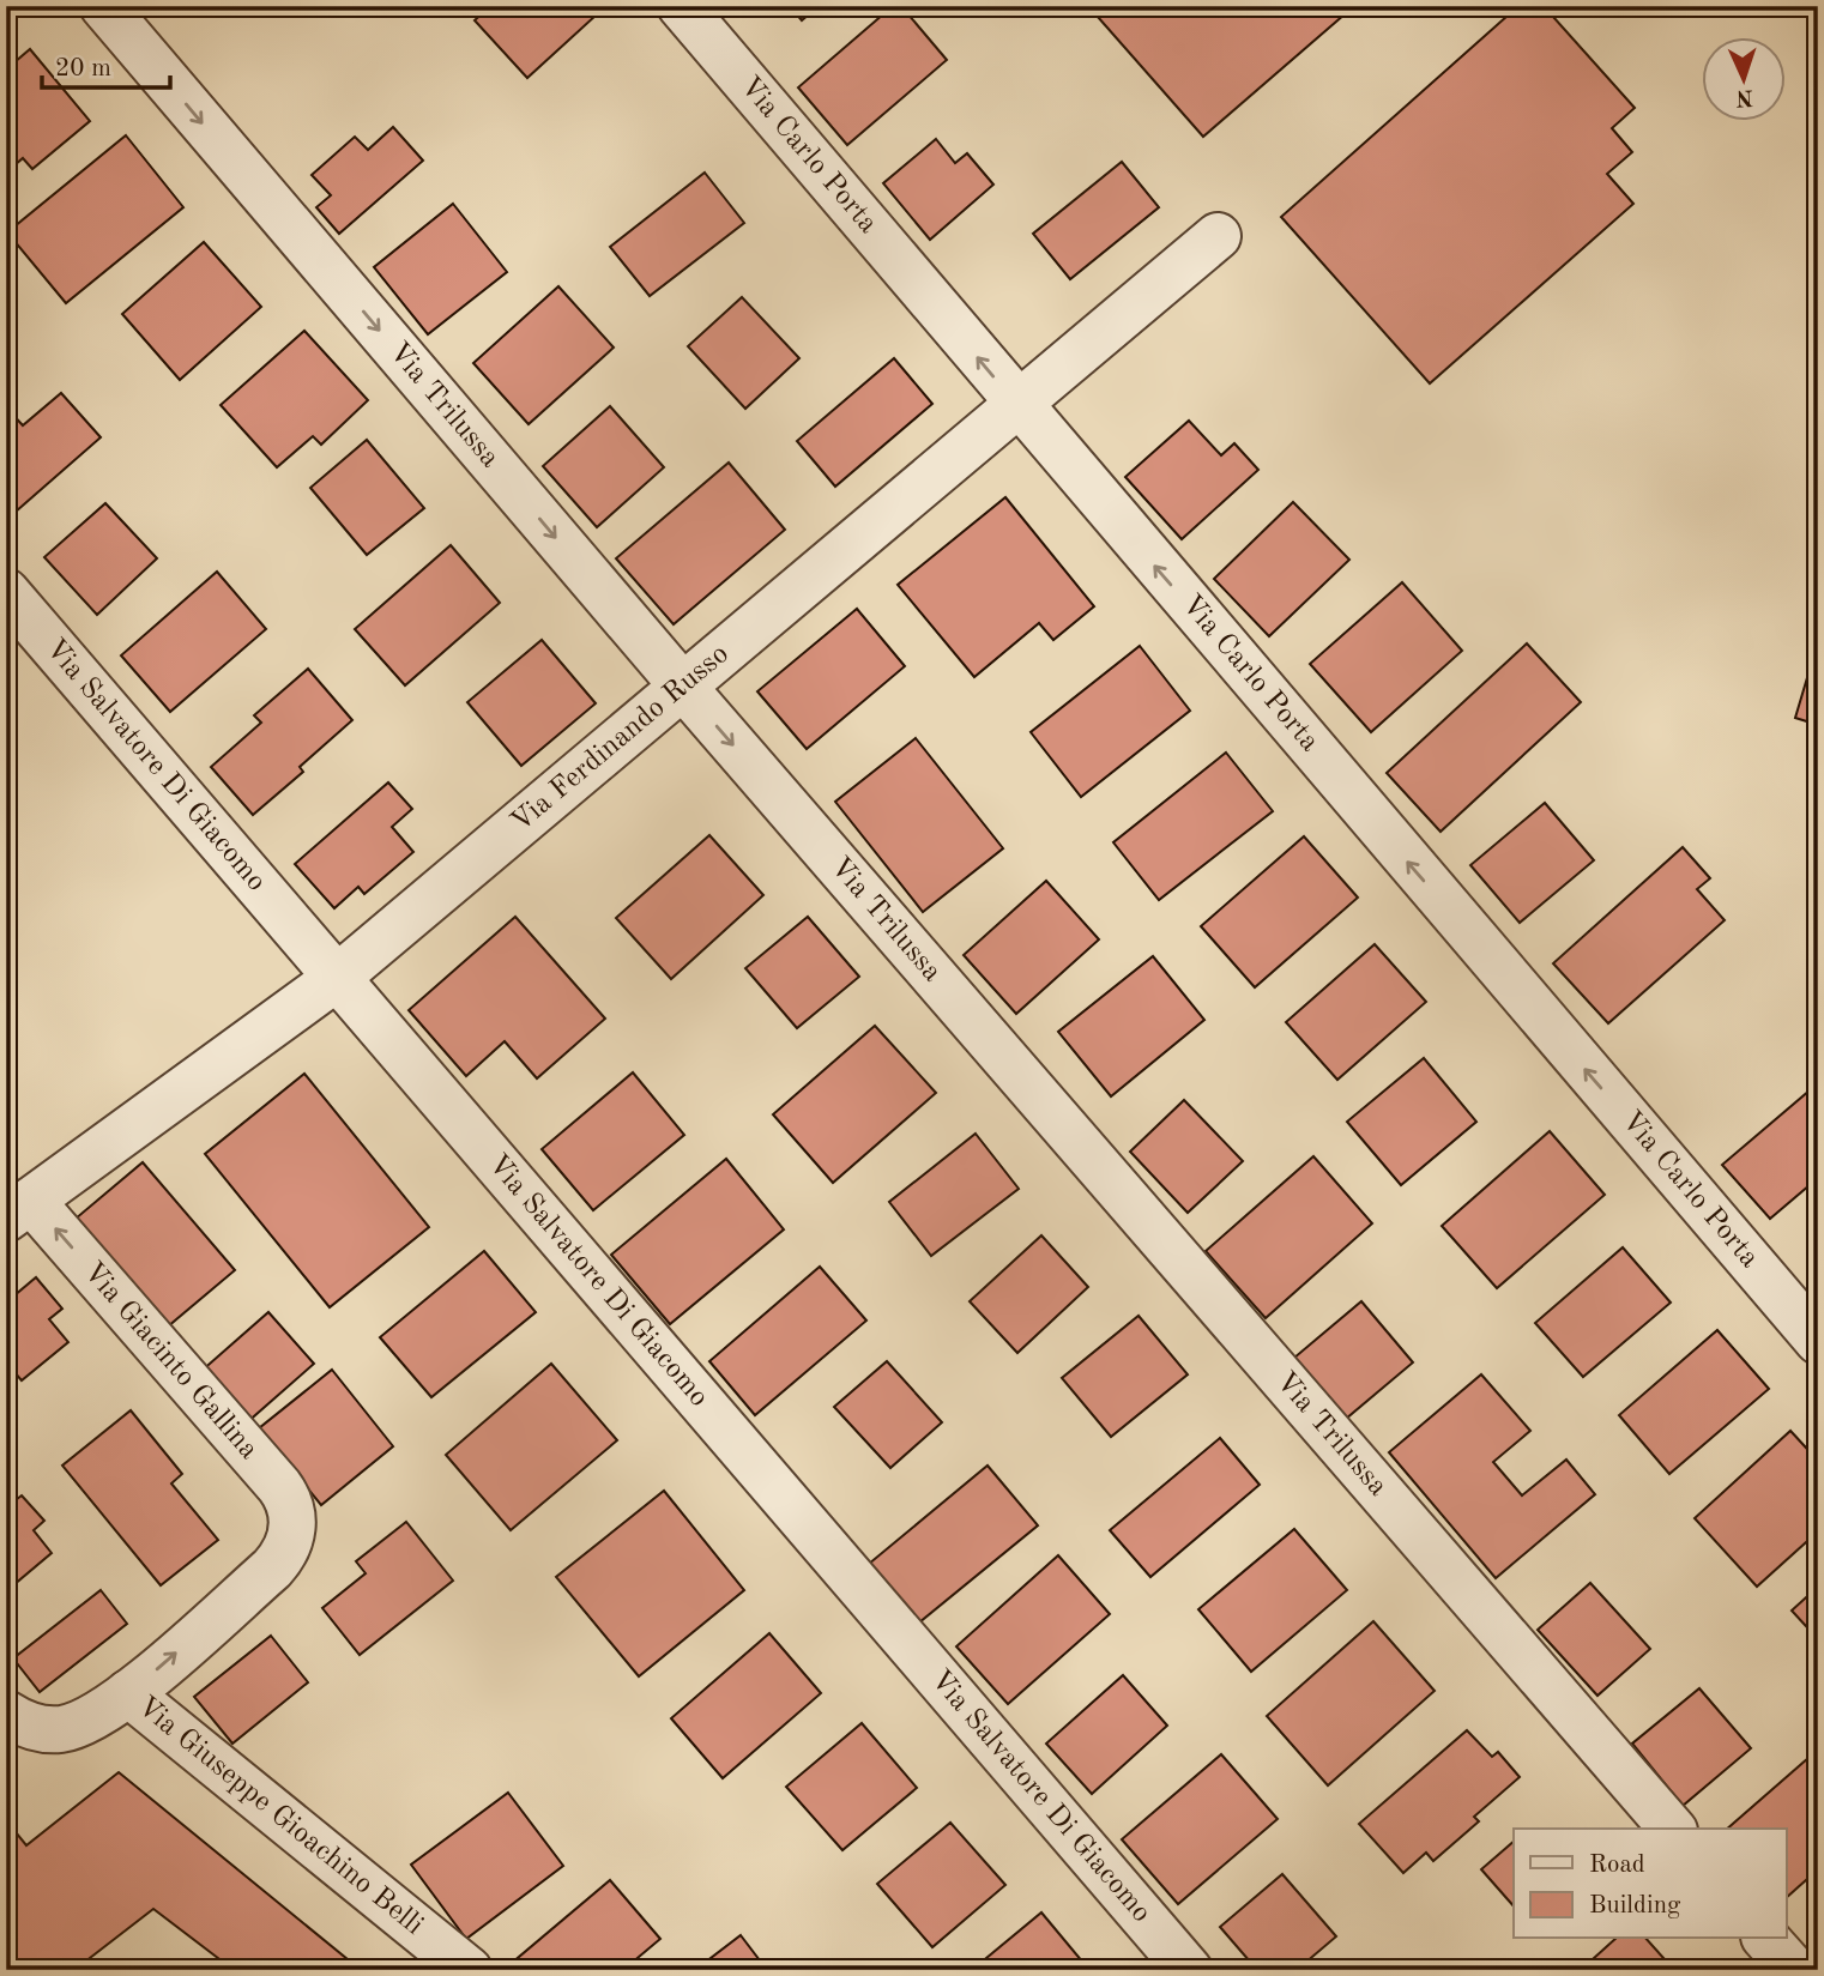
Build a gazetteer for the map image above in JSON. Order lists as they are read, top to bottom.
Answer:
{
  "streets": {
    "street": [
      "Via Carlo Porta",
      "Via Trilussa",
      "Via Ferdinando Russo",
      "Via Salvatore Di Giacomo",
      "Via Giacinto Gallina",
      "Via Giuseppe Gioachino Belli"
    ]
  },
  "crossings": [
    ["Via Carlo Porta", "Via Ferdinando Russo"],
    ["Via Trilussa", "Via Ferdinando Russo"],
    ["Via Ferdinando Russo", "Via Salvatore Di Giacomo"],
    ["Via Ferdinando Russo", "Via Giacinto Gallina"],
    ["Via Giacinto Gallina", "Via Giuseppe Gioachino Belli"]
  ],
  "one_way": ["Via Carlo Porta", "Via Trilussa"],
  "legend": ["Road", "Building"],
  "scale_bar": "20 m",
  "north": "bottom"
}
